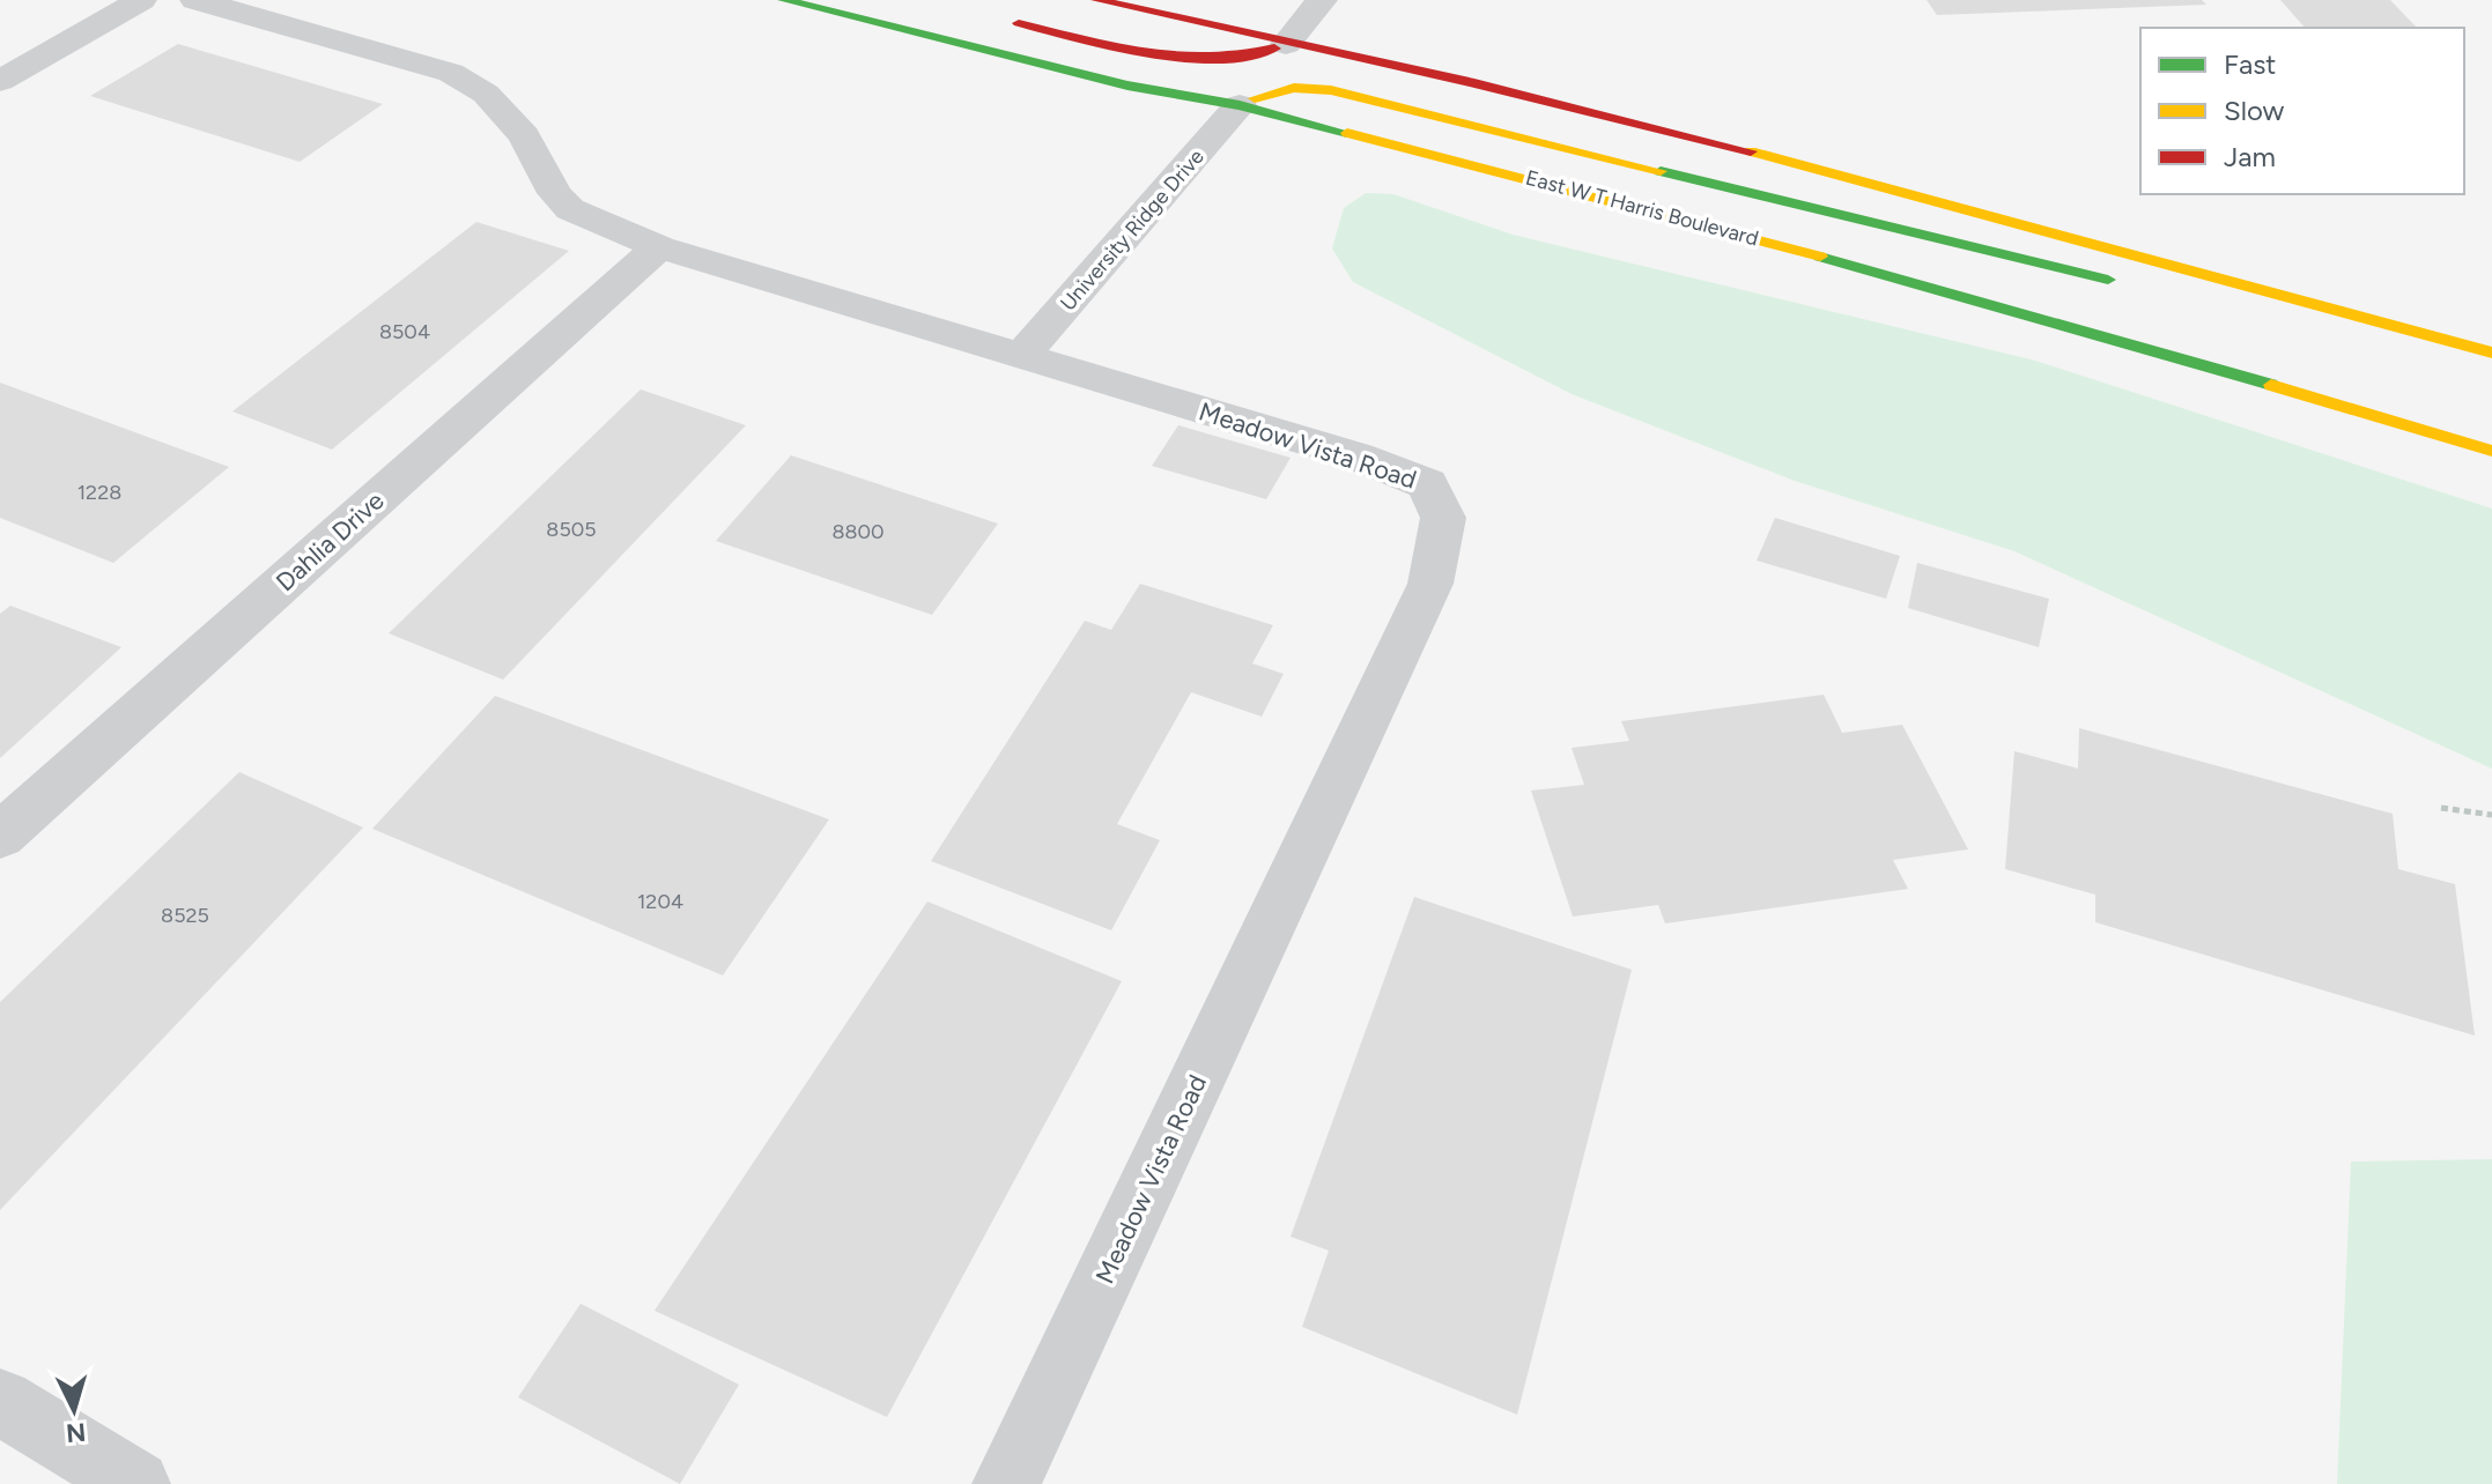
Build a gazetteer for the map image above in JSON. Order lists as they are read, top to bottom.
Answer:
{
  "streets": {
    "main road": ["East W T Harris Boulevard"],
    "street": ["University Ridge Drive", "Meadow Vista Road", "Dahlia Drive"]
  },
  "crossings": [
    ["East W T Harris Boulevard", "University Ridge Drive"],
    ["University Ridge Drive", "Meadow Vista Road"],
    ["Meadow Vista Road", "Dahlia Drive"]
  ],
  "house_numbers": [
    "8504",
    "1228",
    "8505",
    "8800",
    "1204",
    "8525"
  ],
  "legend": ["Fast", "Slow", "Jam"],
  "north": "bottom"
}
